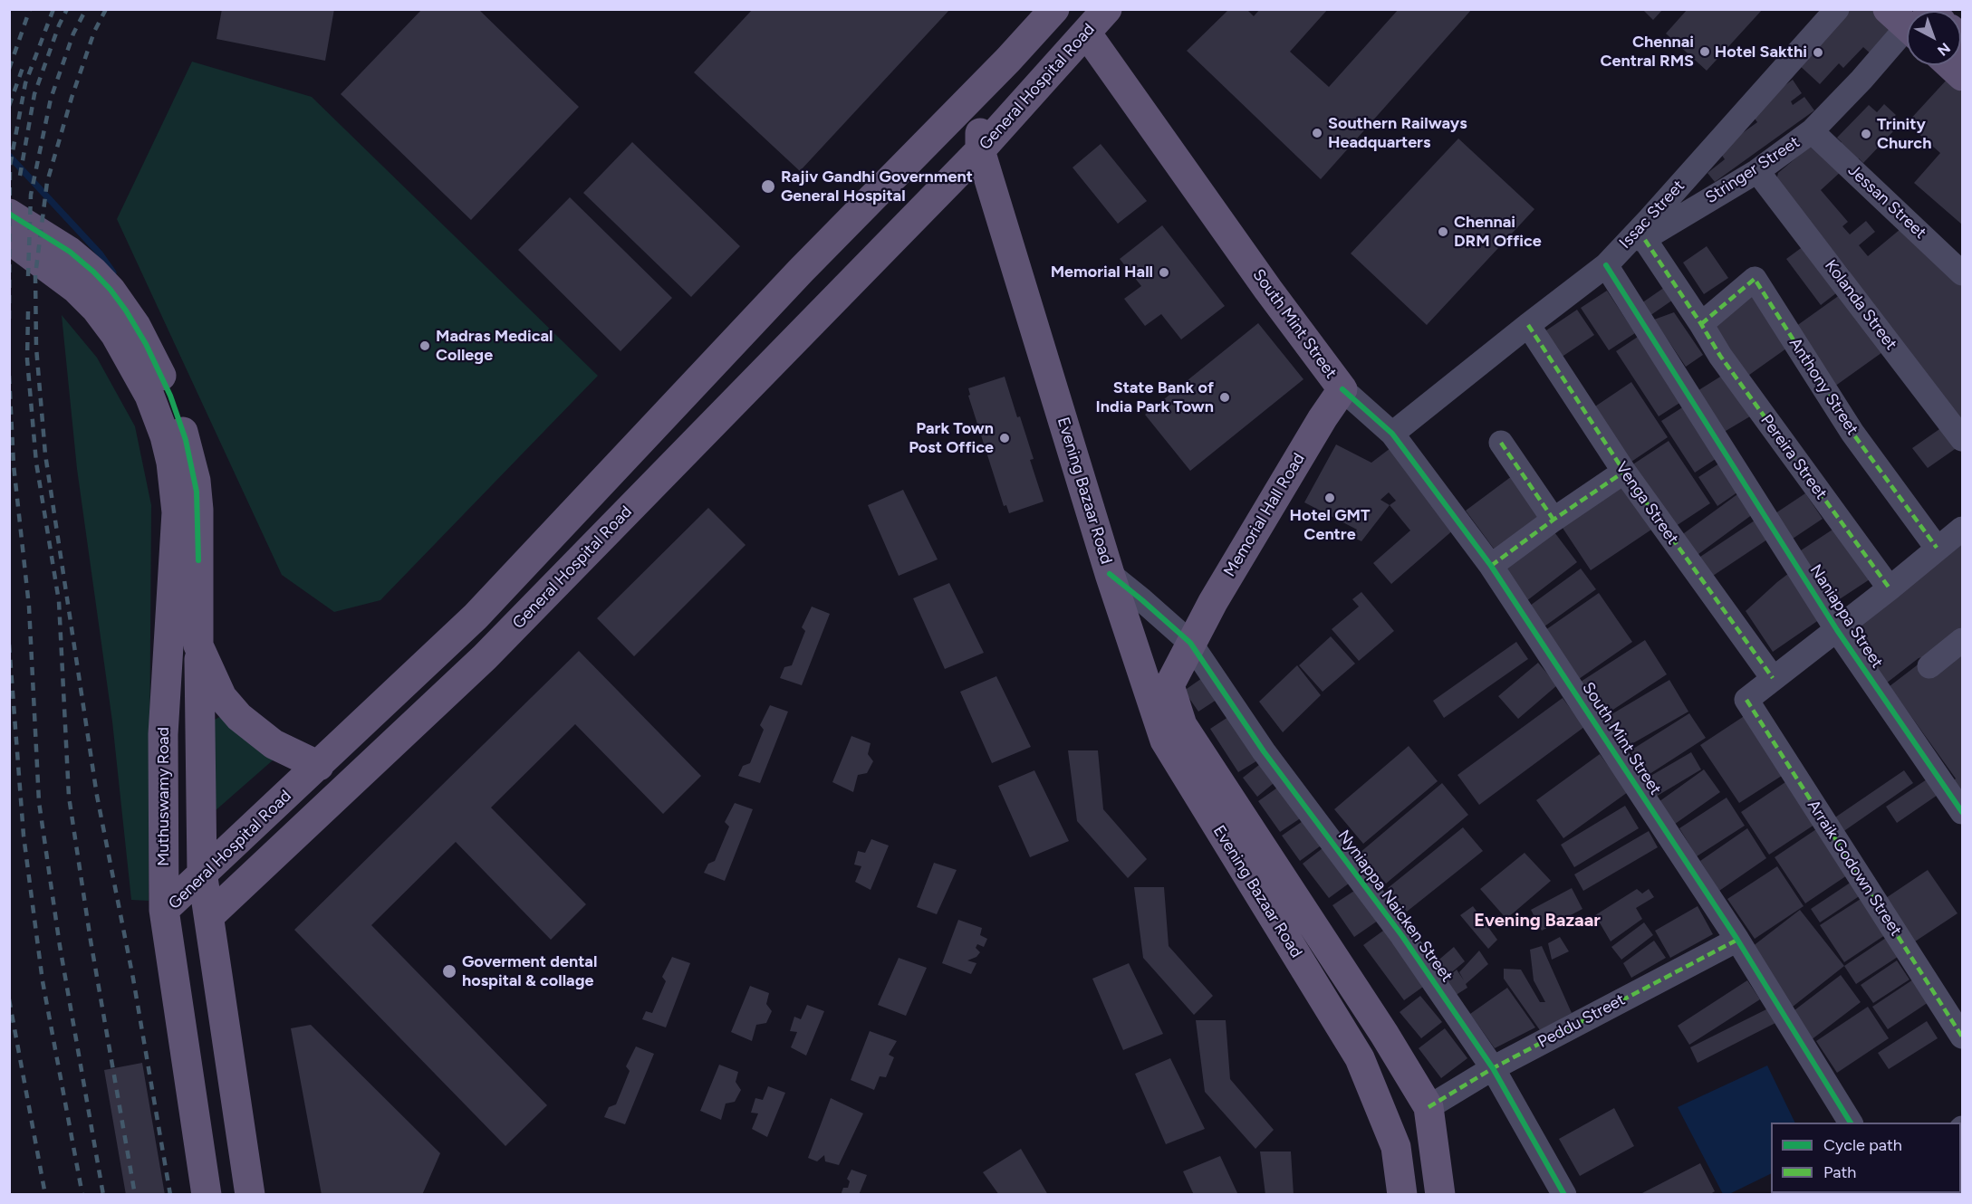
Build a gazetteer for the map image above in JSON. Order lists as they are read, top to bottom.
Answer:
{
  "streets": {
    "main road": [
      "General Hospital Road",
      "South Mint Street",
      "Evening Bazaar Road",
      "Memorial Hall Road",
      "Muthuswamy Road"
    ],
    "street": [
      "Stringer Street",
      "Jessan Street",
      "Issac Street",
      "Kolanda Street",
      "Anthony Street",
      "Pereira Street",
      "Venga Street",
      "Naniappa Street",
      "Arraik Godown Street",
      "Nyniappa Naicken Street",
      "Peddu Street"
    ]
  },
  "crossings": [
    ["General Hospital Road", "South Mint Street"],
    ["General Hospital Road", "Evening Bazaar Road"],
    ["General Hospital Road", "Muthuswamy Road"],
    ["Stringer Street", "Jessan Street"],
    ["Stringer Street", "Issac Street"],
    ["Stringer Street", "Kolanda Street"],
    ["Stringer Street", "Pereira Street"],
    ["Issac Street", "South Mint Street"],
    ["Issac Street", "Pereira Street"],
    ["Issac Street", "Venga Street"],
    ["Issac Street", "Naniappa Street"],
    ["South Mint Street", "Memorial Hall Road"],
    ["South Mint Street", "Peddu Street"],
    ["Anthony Street", "Pereira Street"],
    ["Evening Bazaar Road", "Memorial Hall Road"],
    ["Evening Bazaar Road", "Peddu Street"],
    ["Venga Street", "Arraik Godown Street"],
    ["Memorial Hall Road", "Nyniappa Naicken Street"],
    ["Nyniappa Naicken Street", "Peddu Street"]
  ],
  "districts": ["Evening Bazaar"],
  "places": [
    "Chennai Central RMS",
    "Hotel Sakthi",
    "Southern Railways Headquarters",
    "Trinity Church",
    "Rajiv Gandhi Government General Hospital",
    "Chennai DRM Office",
    "Memorial Hall",
    "Madras Medical College",
    "State Bank of India Park Town",
    "Park Town Post Office",
    "Hotel GMT Centre",
    "Goverment dental hospital & collage"
  ],
  "legend": ["Cycle path", "Path"],
  "north": "bottom right"
}
